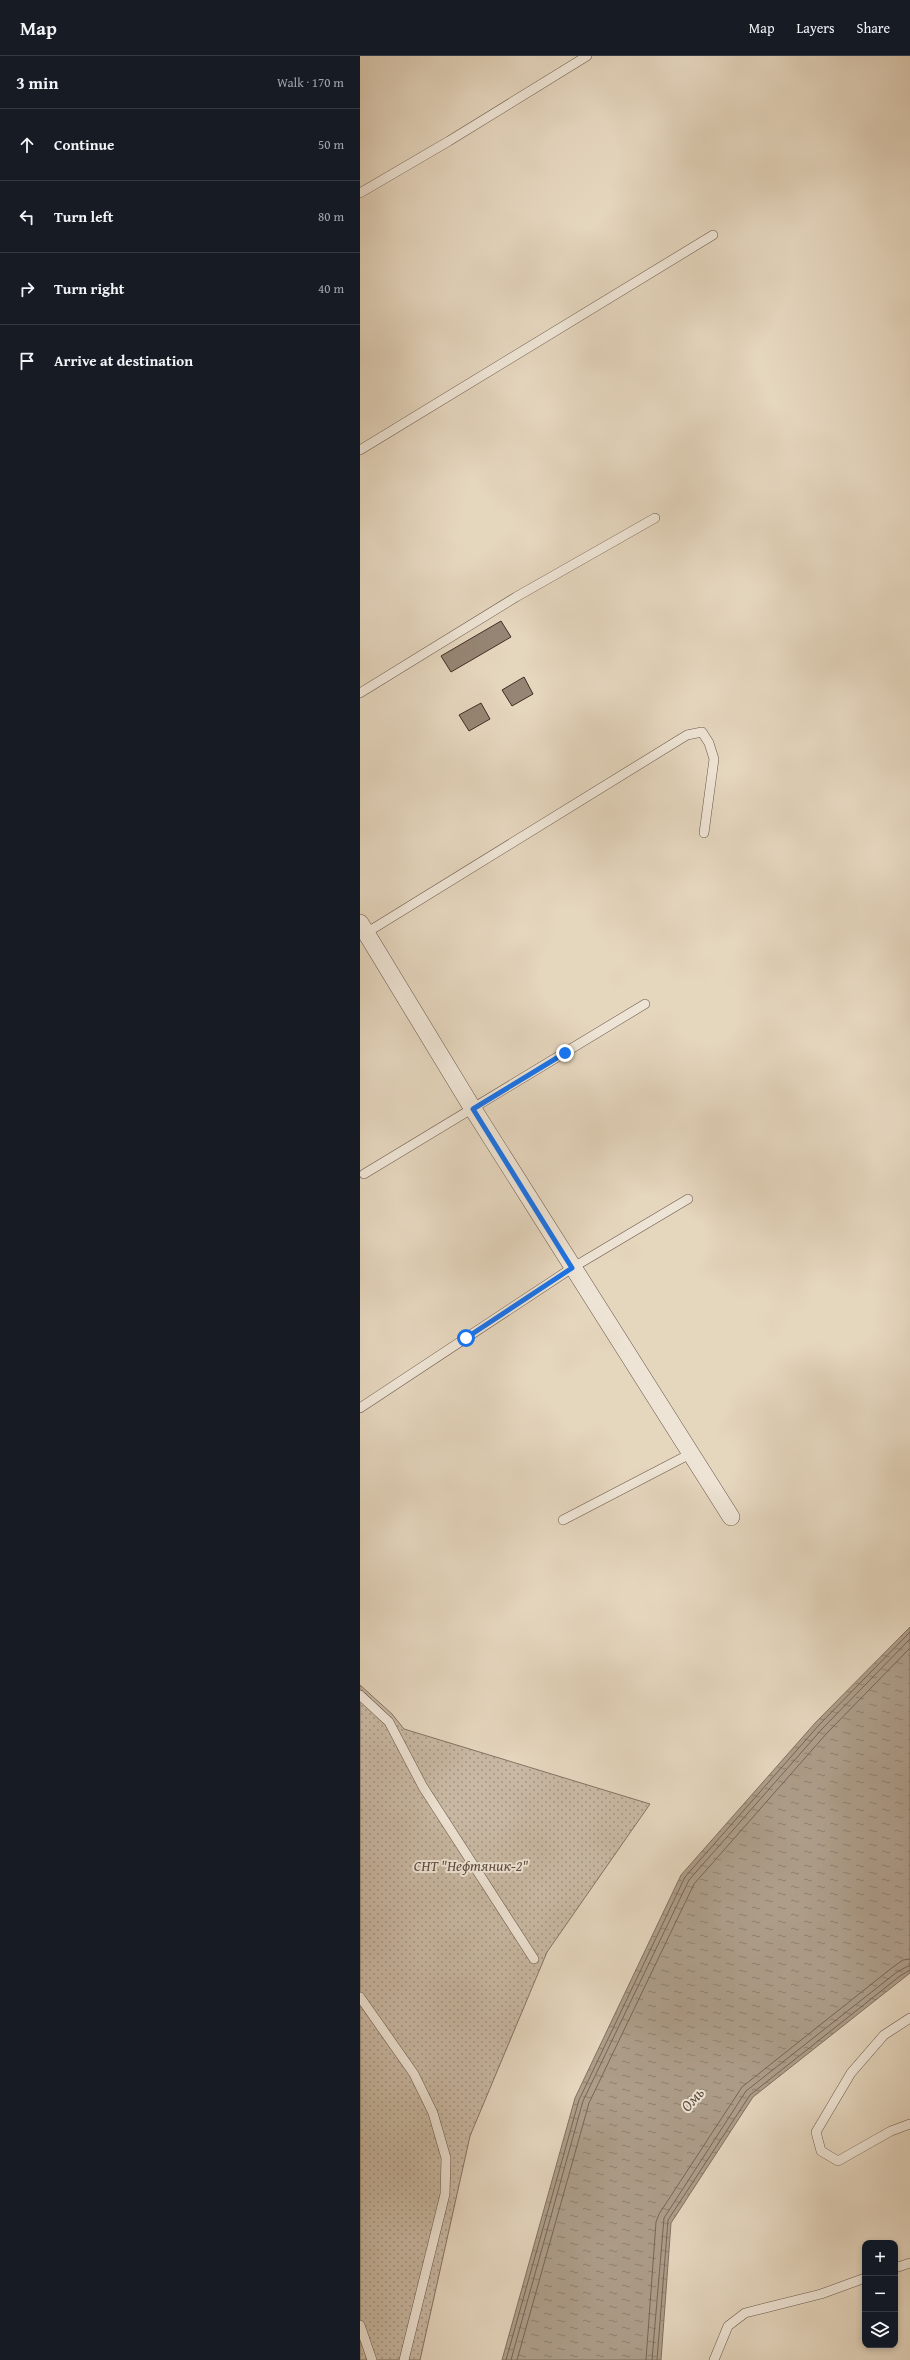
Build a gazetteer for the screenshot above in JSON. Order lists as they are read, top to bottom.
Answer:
{
  "water": ["Омь"],
  "parks": ["СНТ \"Нефтяник-2\""],
  "page": {
    "header": "Map",
    "nav": ["Map", "Layers", "Share"],
    "heading": ["3 min", "Walk · 170 m"],
    "list": [
      ["Continue", "50 m"],
      ["Turn left", "80 m"],
      ["Turn right", "40 m"],
      "Arrive at destination"
    ],
    "map_buttons": ["+", "−"]
  }
}
